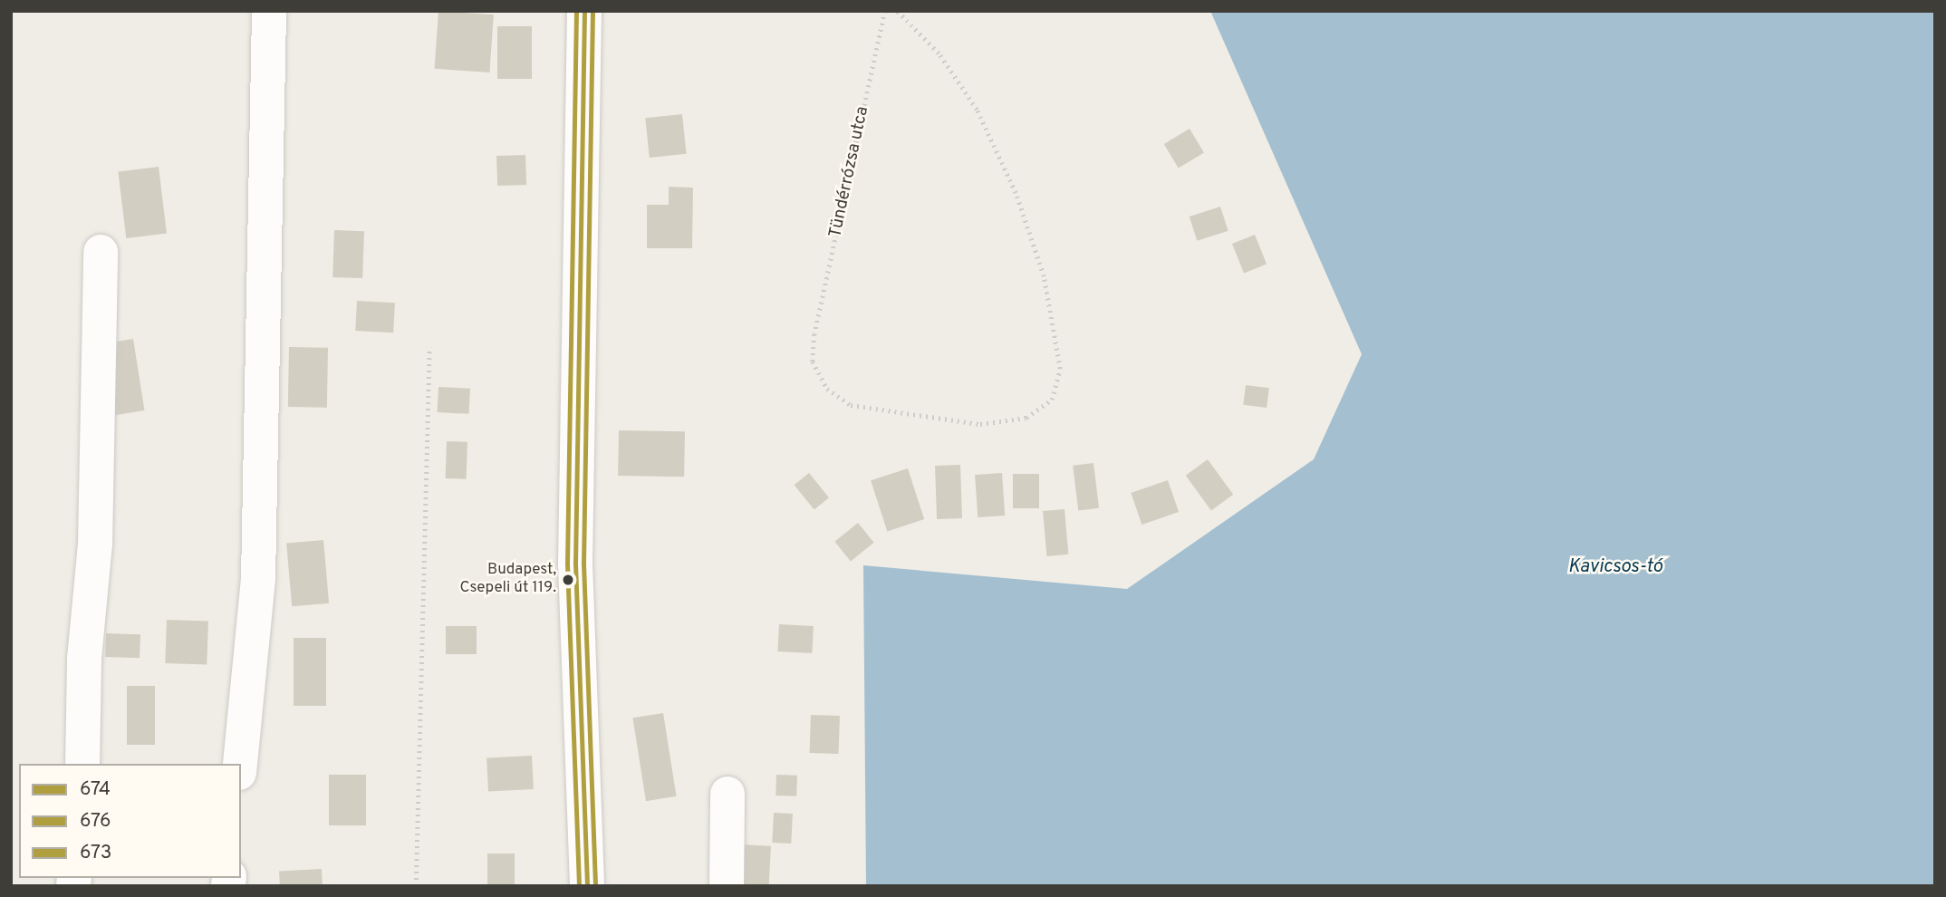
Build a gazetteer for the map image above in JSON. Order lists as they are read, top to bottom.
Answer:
{
  "streets": {
    "path": ["Tündérrózsa utca"]
  },
  "water": ["Kavicsos-tó"],
  "places": ["Budapest, Csepeli út 119."],
  "lines": ["transit line 674", "transit line 676", "transit line 673"],
  "legend": ["674", "676", "673"]
}
